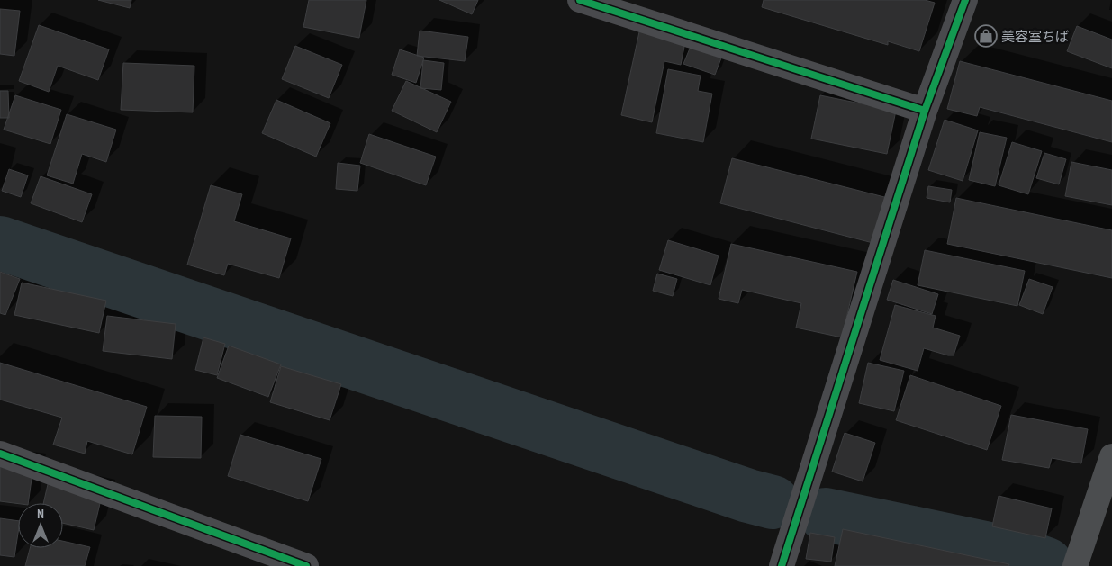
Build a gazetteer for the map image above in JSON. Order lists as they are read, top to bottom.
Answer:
{
  "places": {
    "shop": ["美容室ちば"]
  },
  "north": "top"
}
